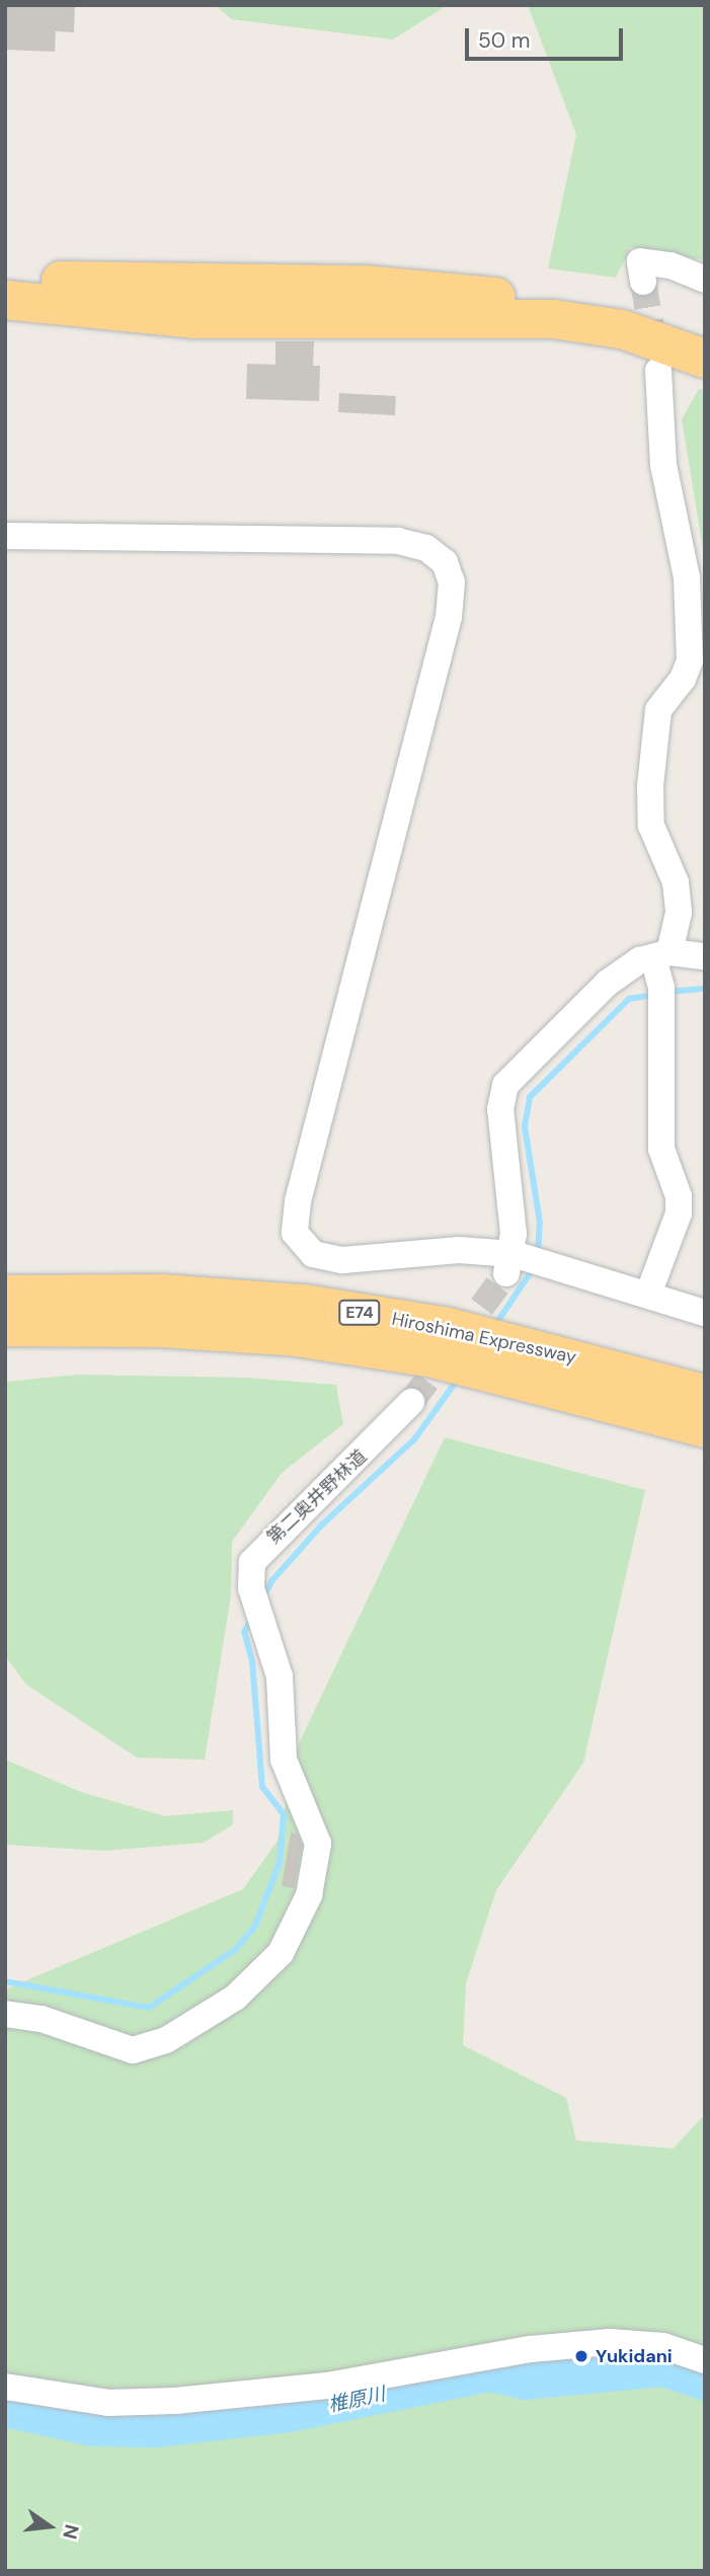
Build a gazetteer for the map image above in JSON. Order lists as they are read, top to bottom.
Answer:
{
  "streets": {
    "highway": ["E74", "Hiroshima Expressway"],
    "street": ["第二奥井野林道"]
  },
  "water": ["椎原川"],
  "places": ["Yukidani"],
  "scale_bar": "50 m",
  "north": "right"
}
